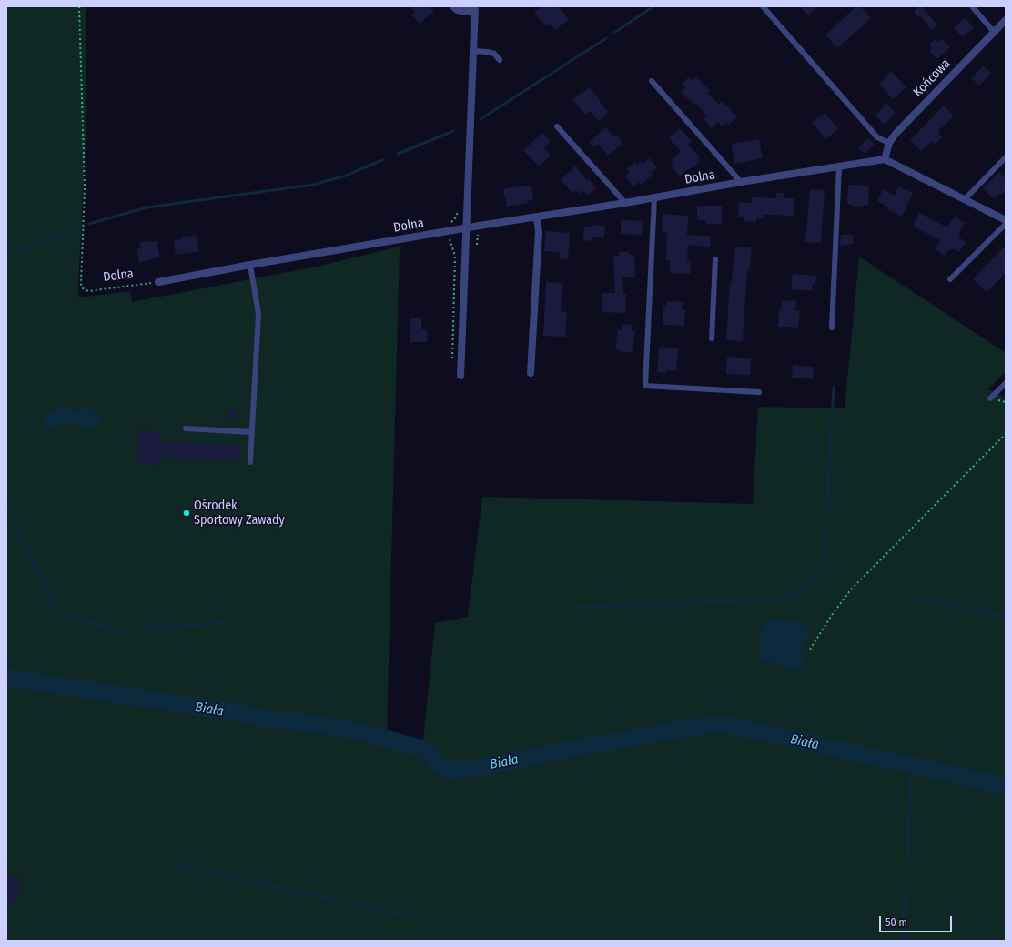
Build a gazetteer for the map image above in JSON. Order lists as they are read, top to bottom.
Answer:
{
  "streets": {
    "street": ["Końcowa", "Dolna"]
  },
  "crossings": [
    ["Końcowa", "Dolna"]
  ],
  "water": ["Biała"],
  "places": ["Ośrodek Sportowy Zawady"],
  "scale_bar": "50 m"
}
